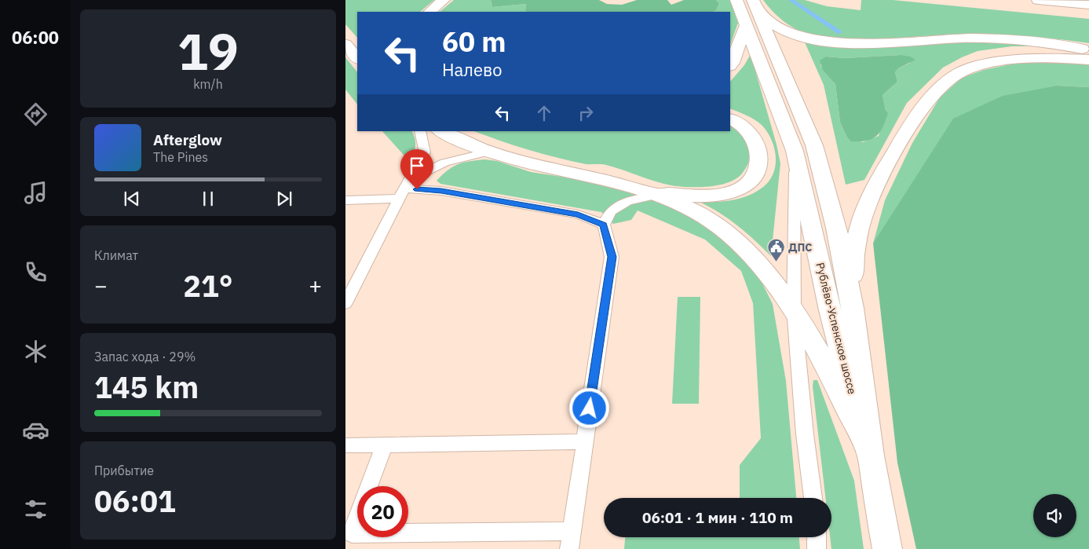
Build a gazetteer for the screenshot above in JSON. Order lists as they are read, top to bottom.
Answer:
{
  "streets": {
    "main road": ["Рублёво-Успенское шоссе"]
  },
  "places": {
    "public building": ["ДПС"]
  },
  "page": {
    "tabs": "06:00",
    "tile": [
      ["19", "km/h"],
      "Климат",
      ["Запас хода · 29%", "145 km"],
      ["Прибытие", "06:01"]
    ],
    "turn": ["60 m", "Налево"],
    "song": ["Afterglow", "The Pines"],
    "heat": ["−", "21°", "+"],
    "limit": "20",
    "trip": "06:01 · 1 мин · 110 m"
  }
}
